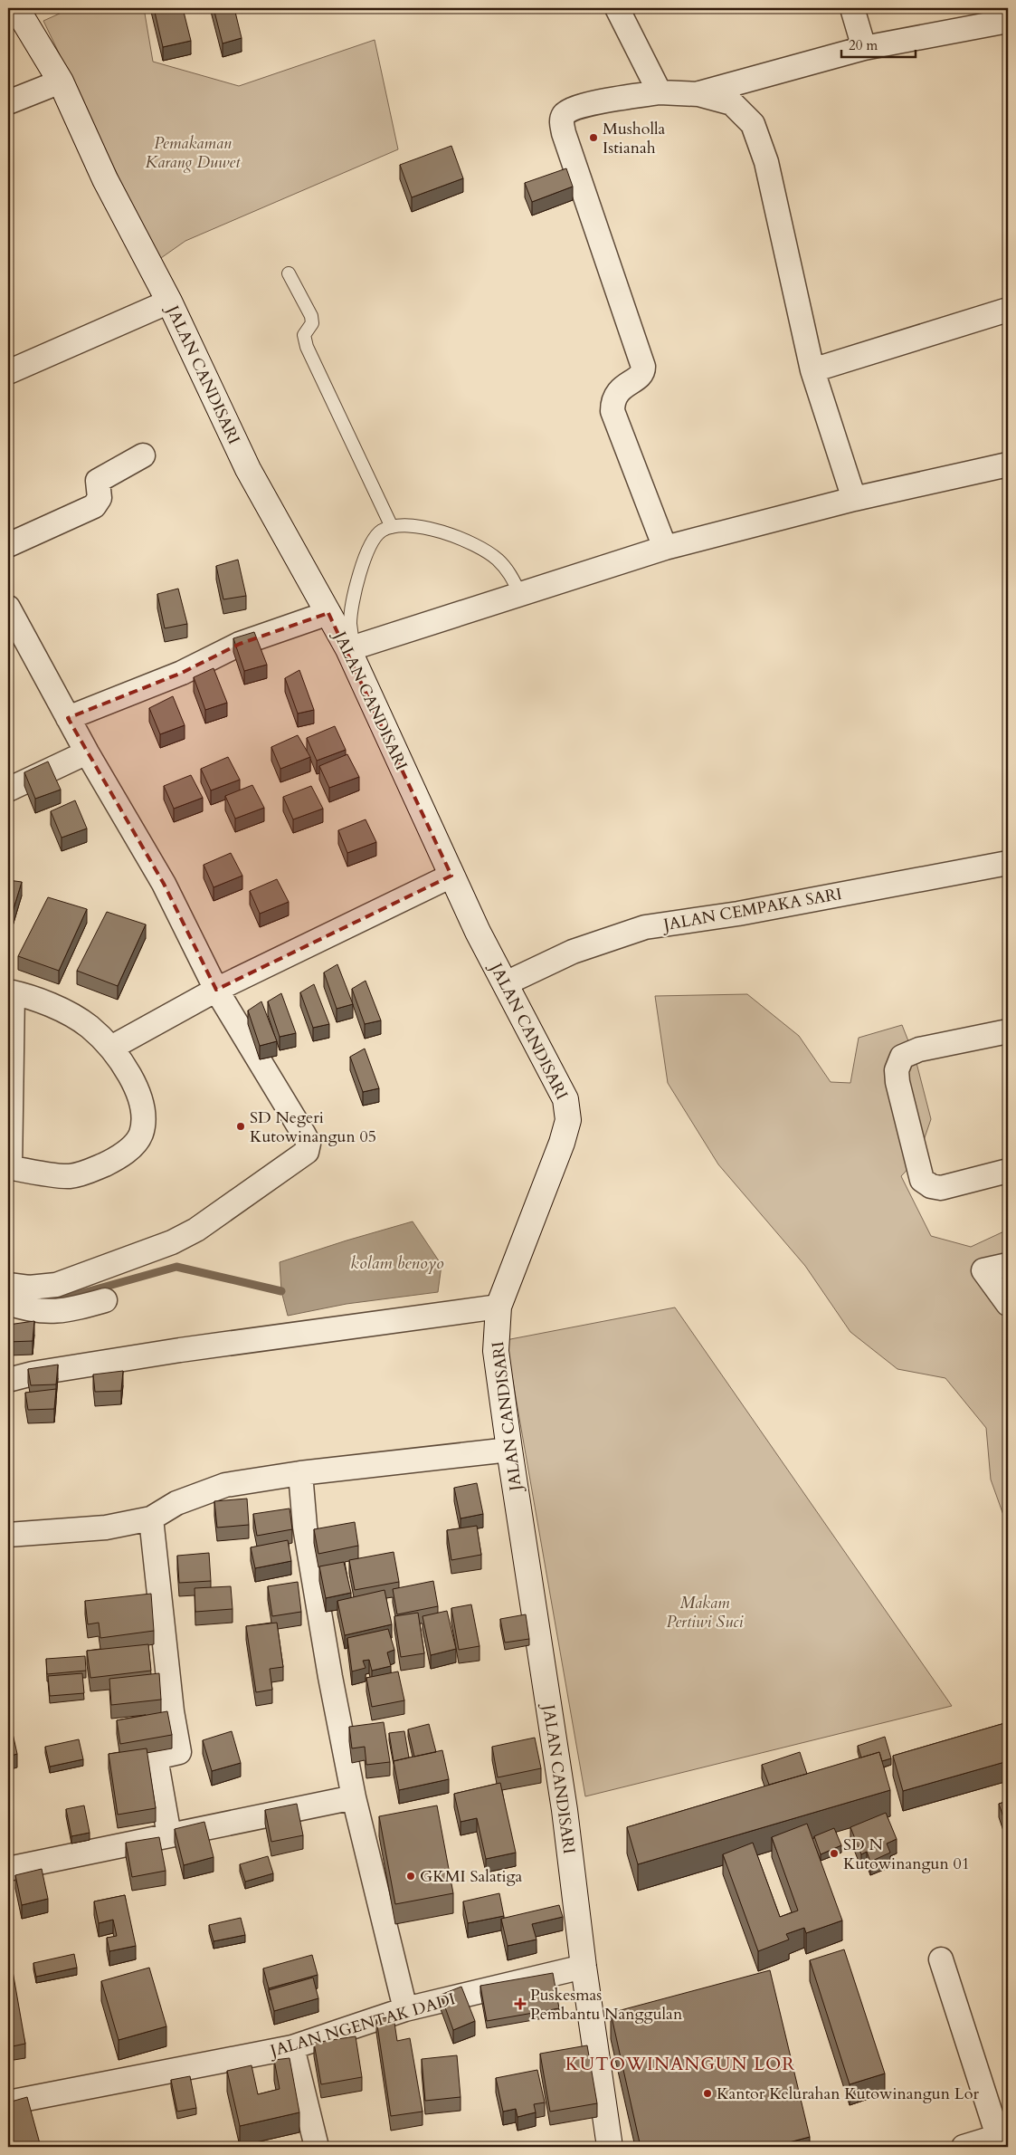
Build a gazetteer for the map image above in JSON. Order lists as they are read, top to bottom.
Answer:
{
  "streets": {
    "street": ["JALAN CANDISARI", "JALAN CEMPAKA SARI", "JALAN NGENTAK DADI"]
  },
  "crossings": [
    ["JALAN CANDISARI", "JALAN CEMPAKA SARI"],
    ["JALAN CANDISARI", "JALAN NGENTAK DADI"]
  ],
  "districts": ["KUTOWINANGUN LOR"],
  "water": ["kolam benoyo"],
  "parks": ["Pemakaman Karang Duwet", "Makam Pertiwi Suci"],
  "places": {
    "other": [
      "Musholla Istianah",
      "SD Negeri Kutowinangun 05",
      "SD N Kutowinangun 01",
      "GKMI Salatiga",
      "Kantor Kelurahan Kutowinangun Lor"
    ],
    "health": ["Puskesmas Pembantu Nanggulan"]
  },
  "scale_bar": "20 m"
}
